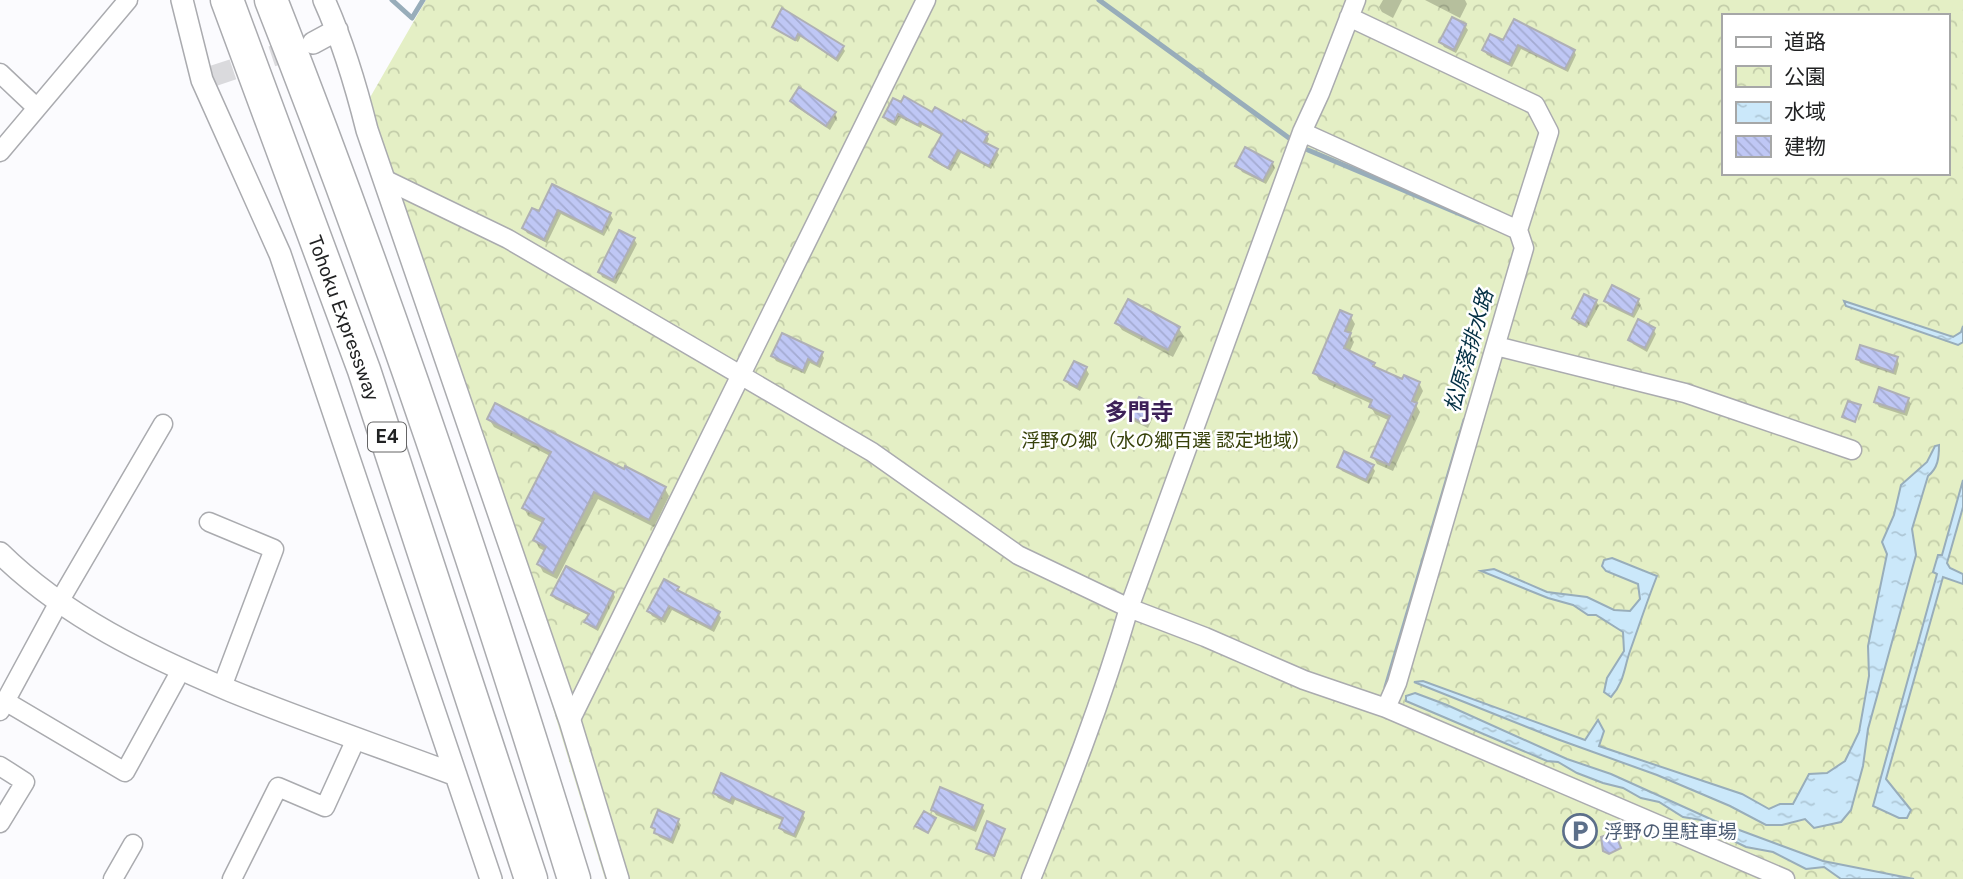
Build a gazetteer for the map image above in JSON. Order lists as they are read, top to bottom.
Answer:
{
  "streets": {
    "highway": ["Tohoku Expressway", "E4"]
  },
  "districts": ["多門寺"],
  "water": ["松原落排水路"],
  "parks": ["浮野の郷（水の郷百選 認定地域）"],
  "places": {
    "parking": ["浮野の里駐車場"]
  },
  "legend": [
    "道路",
    "公園",
    "水域",
    "建物"
  ]
}
